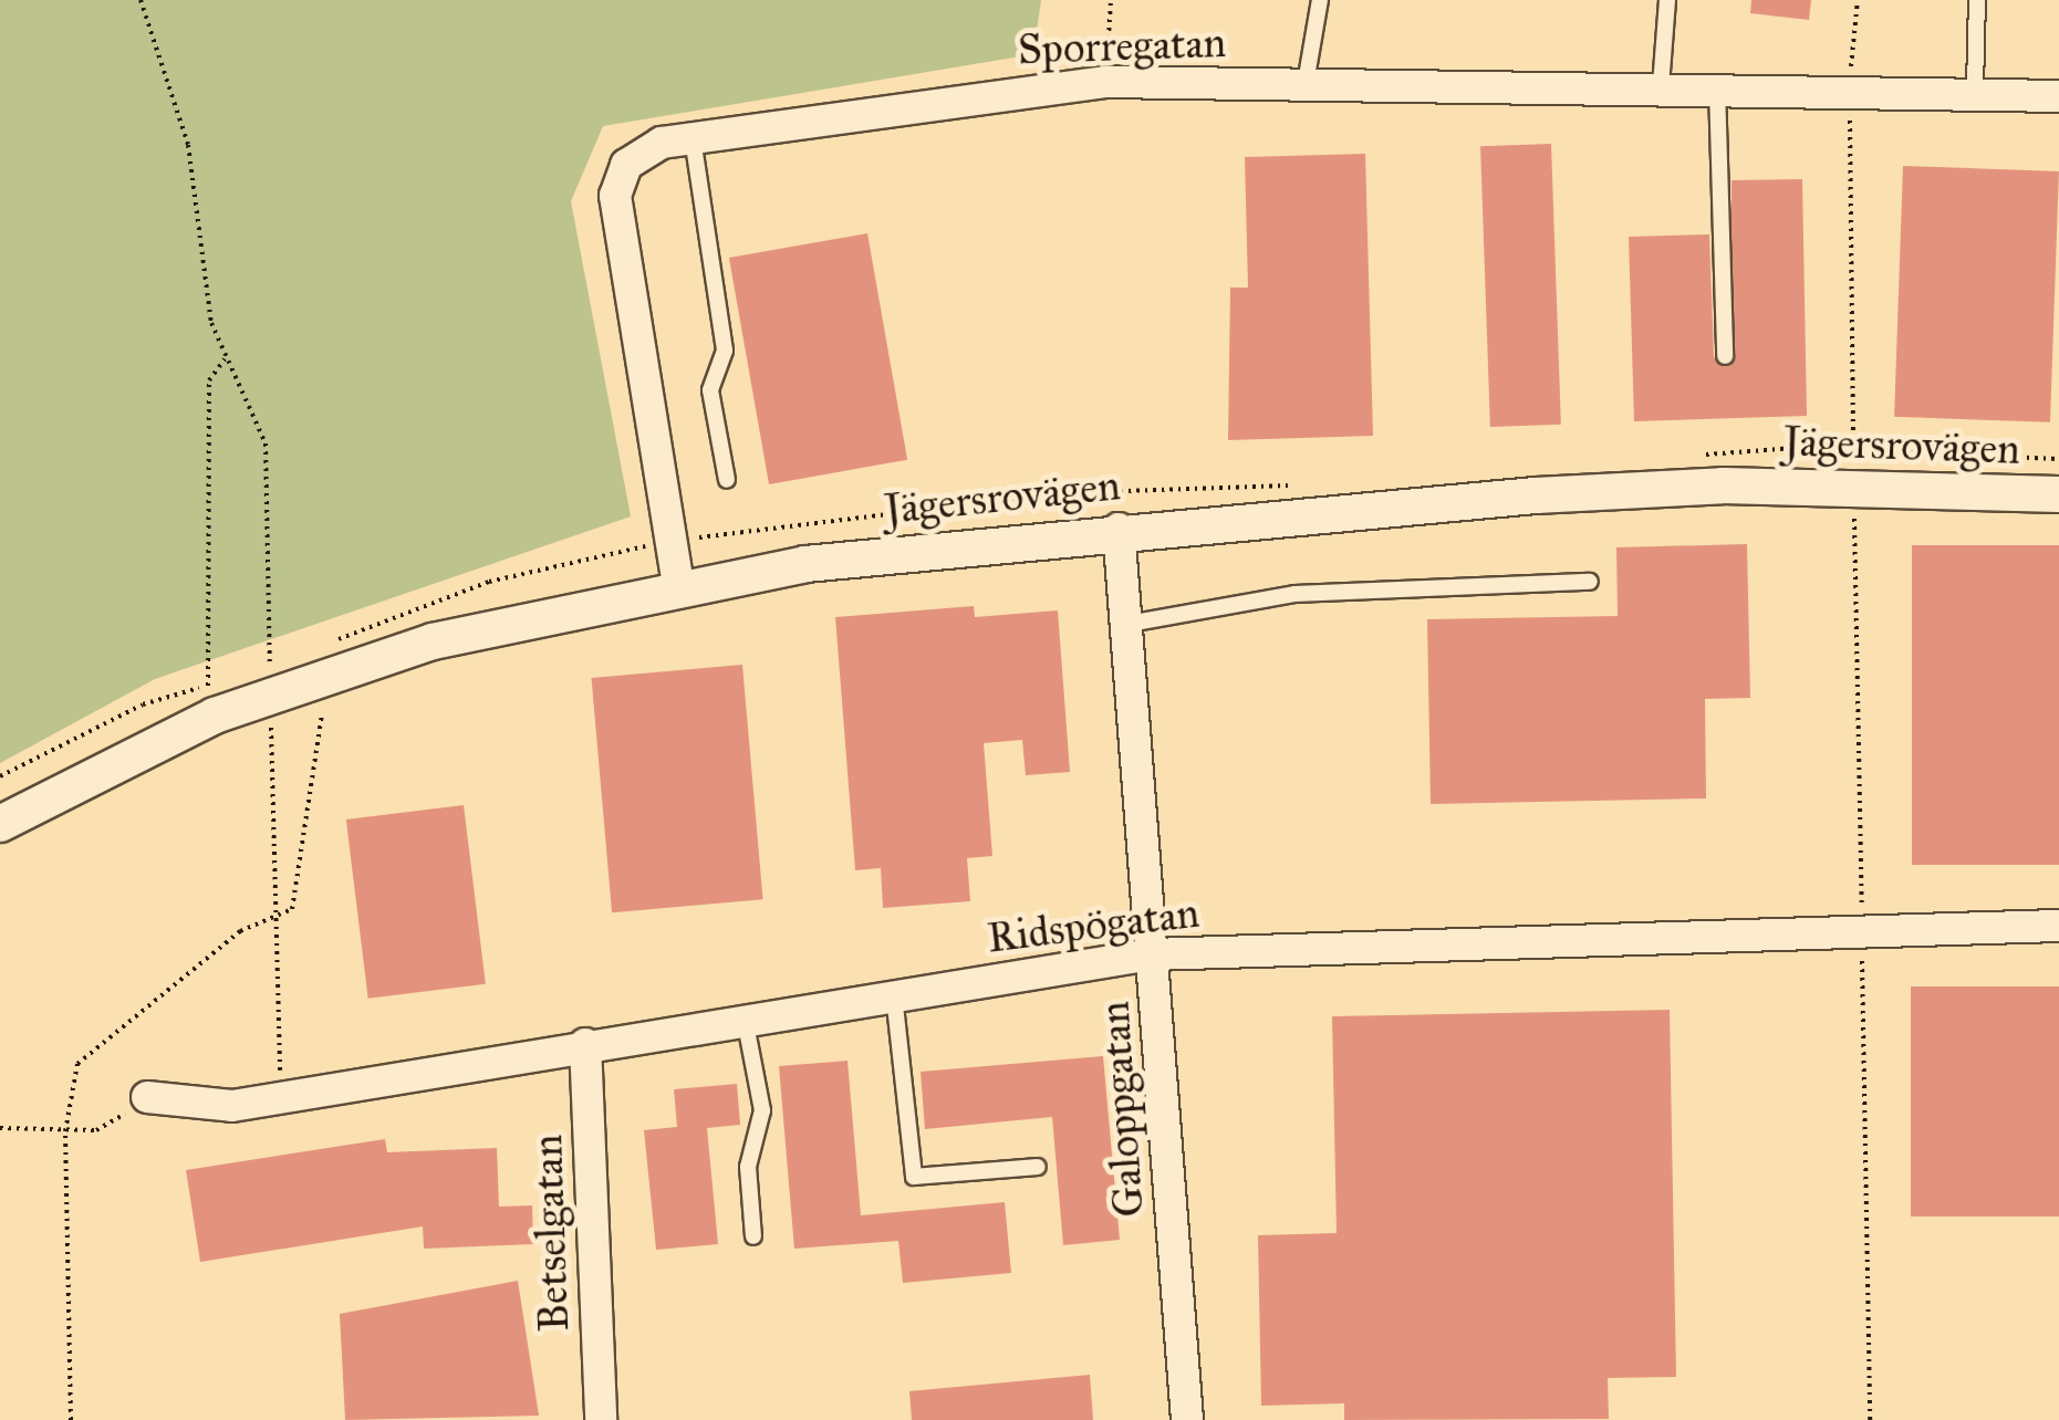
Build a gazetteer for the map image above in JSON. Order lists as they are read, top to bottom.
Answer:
{
  "streets": {
    "street": [
      "Sporregatan",
      "Jägersrovägen",
      "Ridspögatan",
      "Galoppgatan",
      "Betselgatan"
    ]
  },
  "crossings": [
    ["Sporregatan", "Jägersrovägen"],
    ["Jägersrovägen", "Galoppgatan"],
    ["Ridspögatan", "Galoppgatan"],
    ["Ridspögatan", "Betselgatan"]
  ]
}
